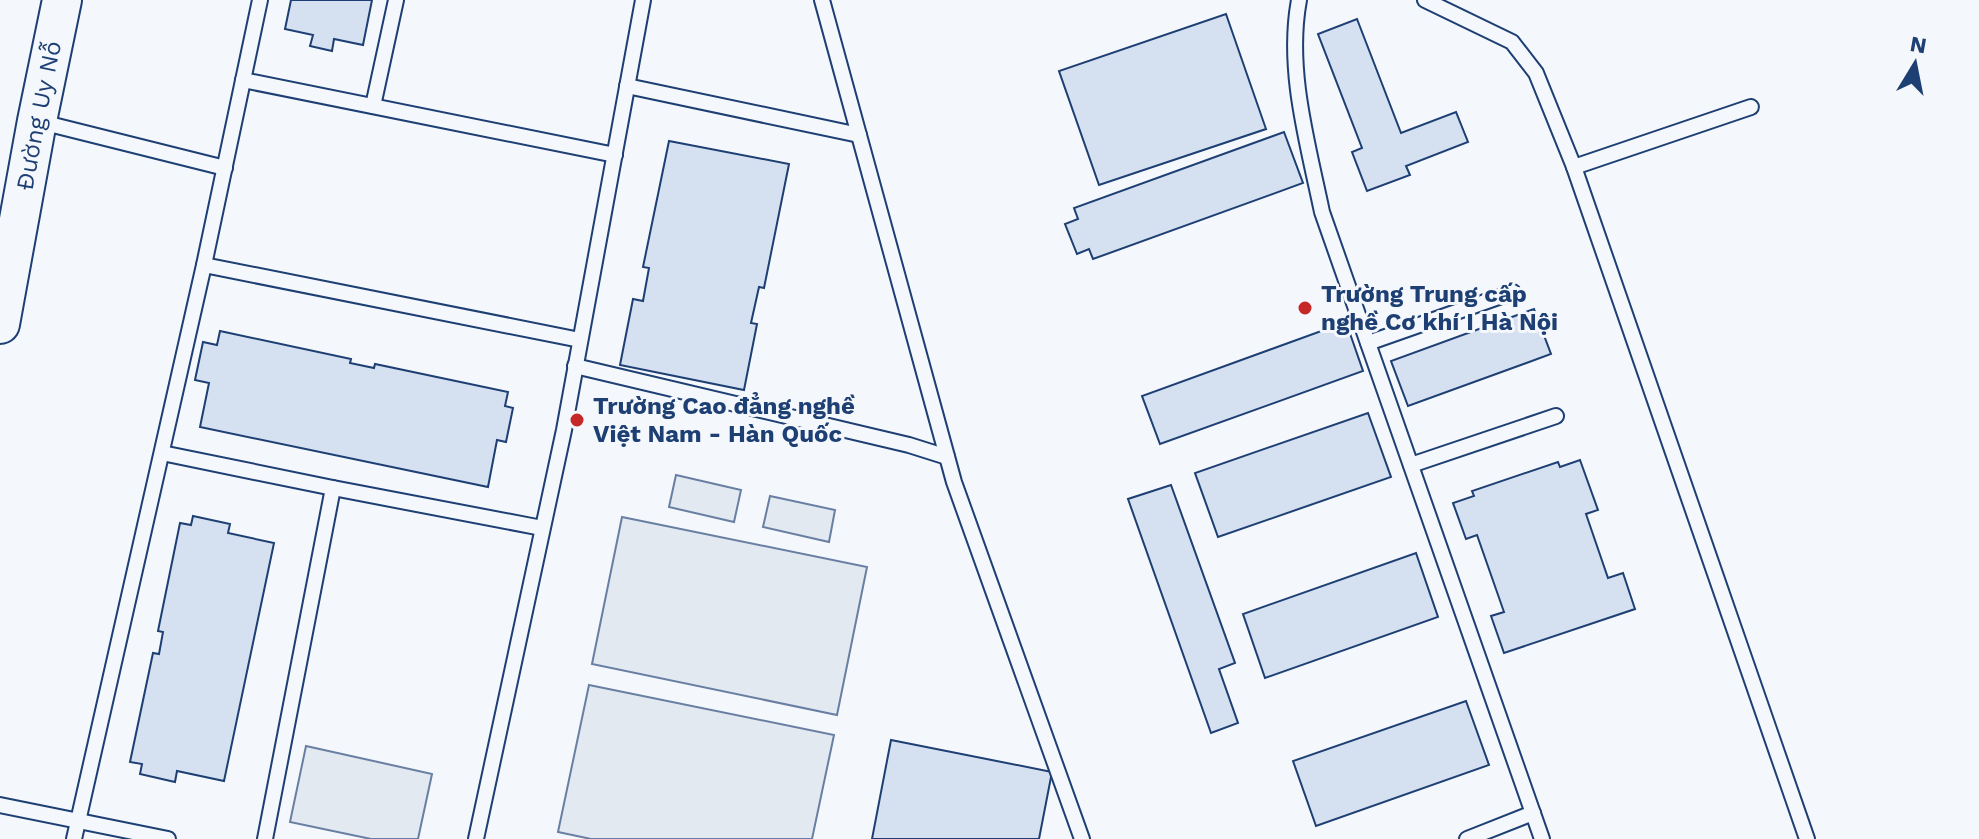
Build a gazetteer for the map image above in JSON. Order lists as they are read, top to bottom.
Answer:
{
  "streets": {
    "street": ["Đường Uy Nỗ"]
  },
  "places": ["Trường Trung cấp nghề Cơ khí I Hà Nội", "Trường Cao đẳng nghề Việt Nam - Hàn Quốc"],
  "north": "top"
}
